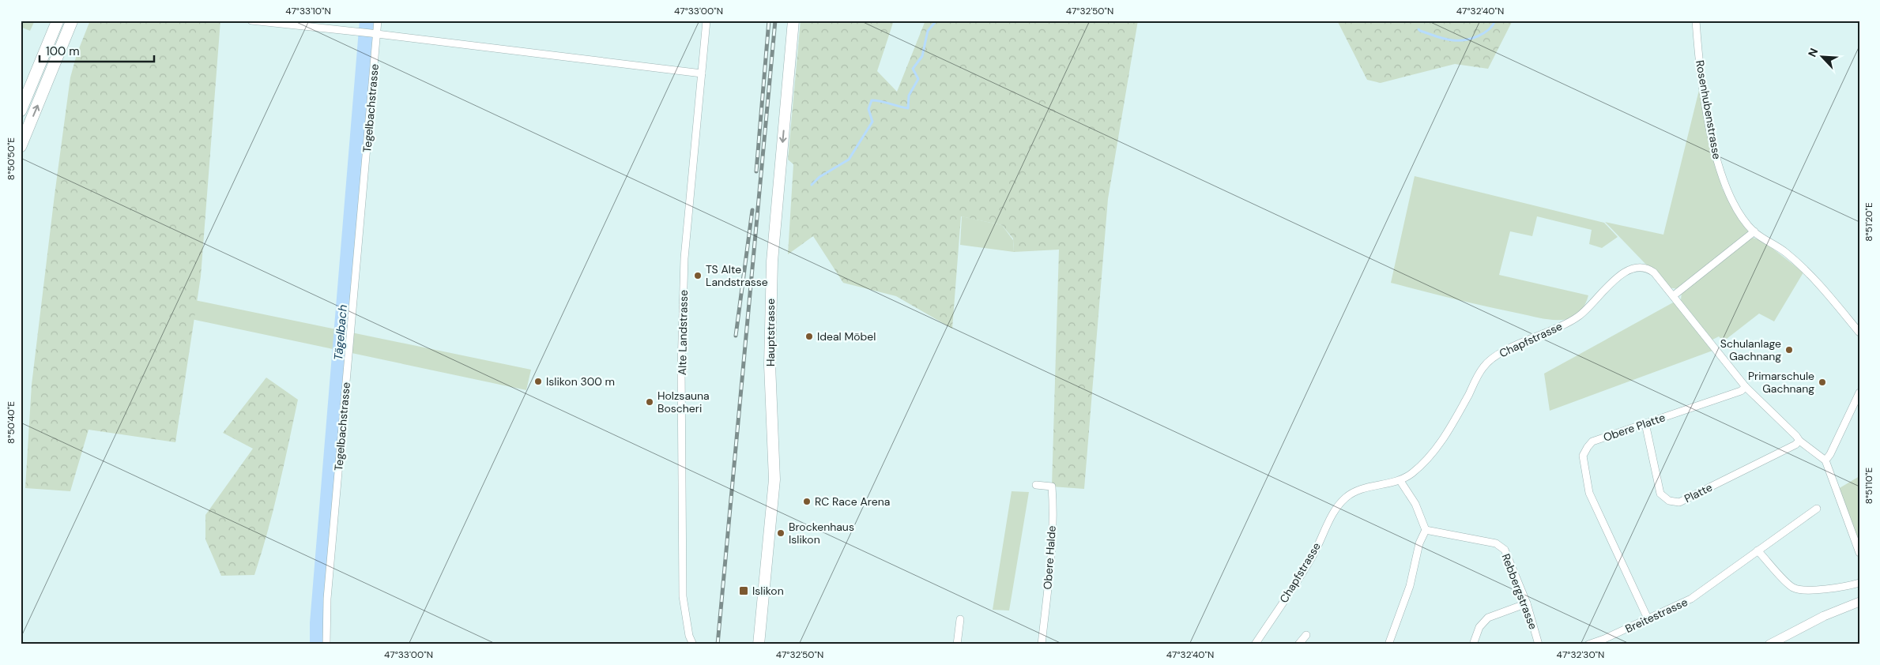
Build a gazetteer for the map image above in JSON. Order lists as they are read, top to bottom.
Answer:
{
  "streets": {
    "main road": ["Hauptstrasse"],
    "street": [
      "Tegelbachstrasse",
      "Rosenhubenstrasse",
      "Alte Landstrasse",
      "Chapfstrasse",
      "Obere Platte",
      "Platte",
      "Obere Halde",
      "Rebbergstrasse",
      "Breitestrasse"
    ]
  },
  "crossings": [
    ["Chapfstrasse", "Obere Platte"],
    ["Chapfstrasse", "Platte"],
    ["Obere Platte", "Platte"],
    ["Obere Platte", "Breitestrasse"]
  ],
  "one_way": ["Hauptstrasse"],
  "water": ["Tägelbach"],
  "places": {
    "other": [
      "TS Alte Landstrasse",
      "Ideal Möbel",
      "Schulanlage Gachnang",
      "Islikon 300 m",
      "Primarschule Gachnang",
      "Holzsauna Boscheri",
      "RC Race Arena",
      "Brockenhaus Islikon"
    ],
    "transit": ["Islikon"]
  },
  "scale_bar": "100 m",
  "north": "top left",
  "coordinates": [
    "47°33'10\"N",
    "47°33'00\"N",
    "47°32'50\"N",
    "47°32'40\"N",
    "8°50'50\"E",
    "8°51'20\"E",
    "8°50'40\"E",
    "8°51'10\"E",
    "47°32'30\"N"
  ]
}
